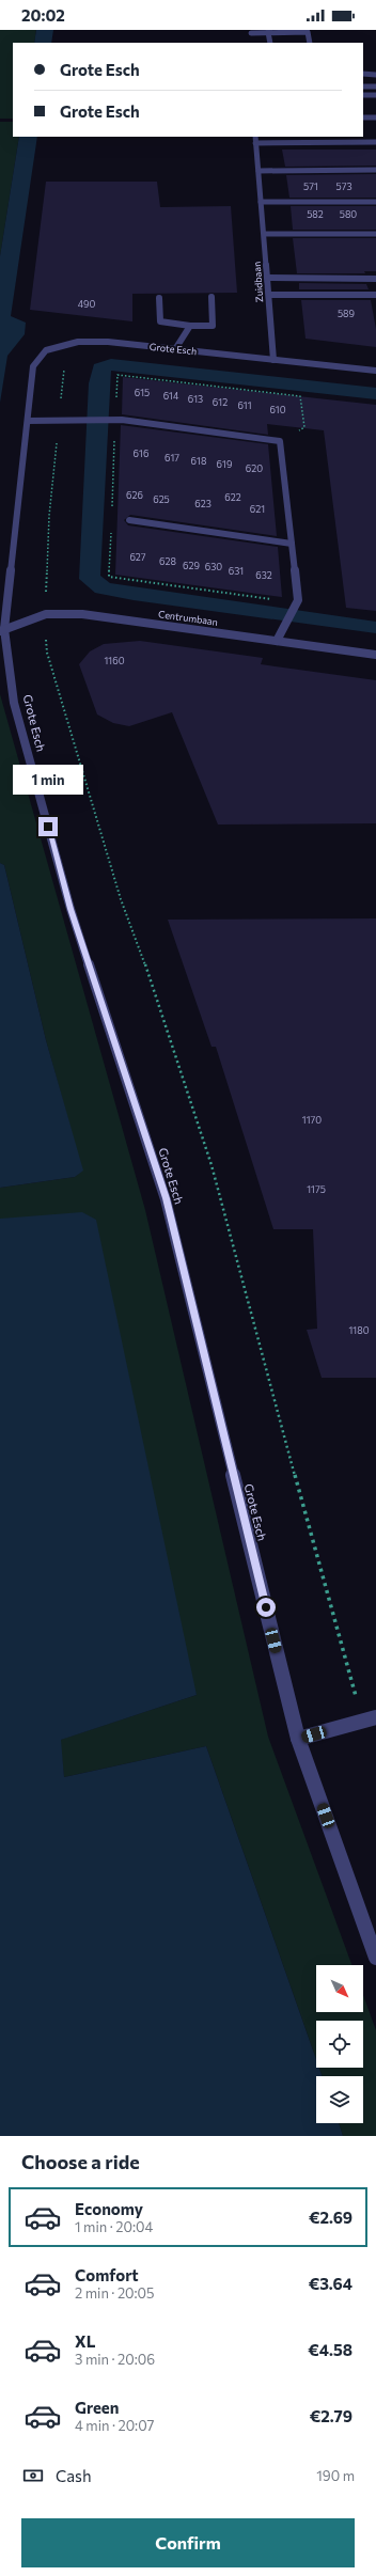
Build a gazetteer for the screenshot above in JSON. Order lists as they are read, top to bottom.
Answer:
{
  "streets": {
    "street": ["Zuidbaan", "Grote Esch", "Centrumbaan"]
  },
  "crossings": [
    ["Zuidbaan", "Grote Esch"],
    ["Grote Esch", "Centrumbaan"]
  ],
  "house_numbers": [
    "571",
    "573",
    "582",
    "580",
    "490",
    "589",
    "615",
    "614",
    "613",
    "612",
    "611",
    "610",
    "616",
    "617",
    "618",
    "619",
    "620",
    "626",
    "622",
    "625",
    "623",
    "621",
    "627",
    "628",
    "629",
    "630",
    "631",
    "632",
    "1160",
    "1170",
    "1175",
    "1180"
  ],
  "north": "bottom right",
  "page": {
    "status": "20:02",
    "banner": ["Grote Esch", "Grote Esch"],
    "bubble": "1 min",
    "heading": "Choose a ride",
    "list": [
      {
        "name": "Economy",
        "note": "1 min · 20:04",
        "value": "€2.69"
      },
      {
        "name": "Comfort",
        "note": "2 min · 20:05",
        "value": "€3.64"
      },
      {
        "name": "XL",
        "note": "3 min · 20:06",
        "value": "€4.58"
      },
      {
        "name": "Green",
        "note": "4 min · 20:07",
        "value": "€2.79"
      }
    ],
    "pay": ["Cash", "190 m"],
    "buttons": "Confirm"
  }
}
